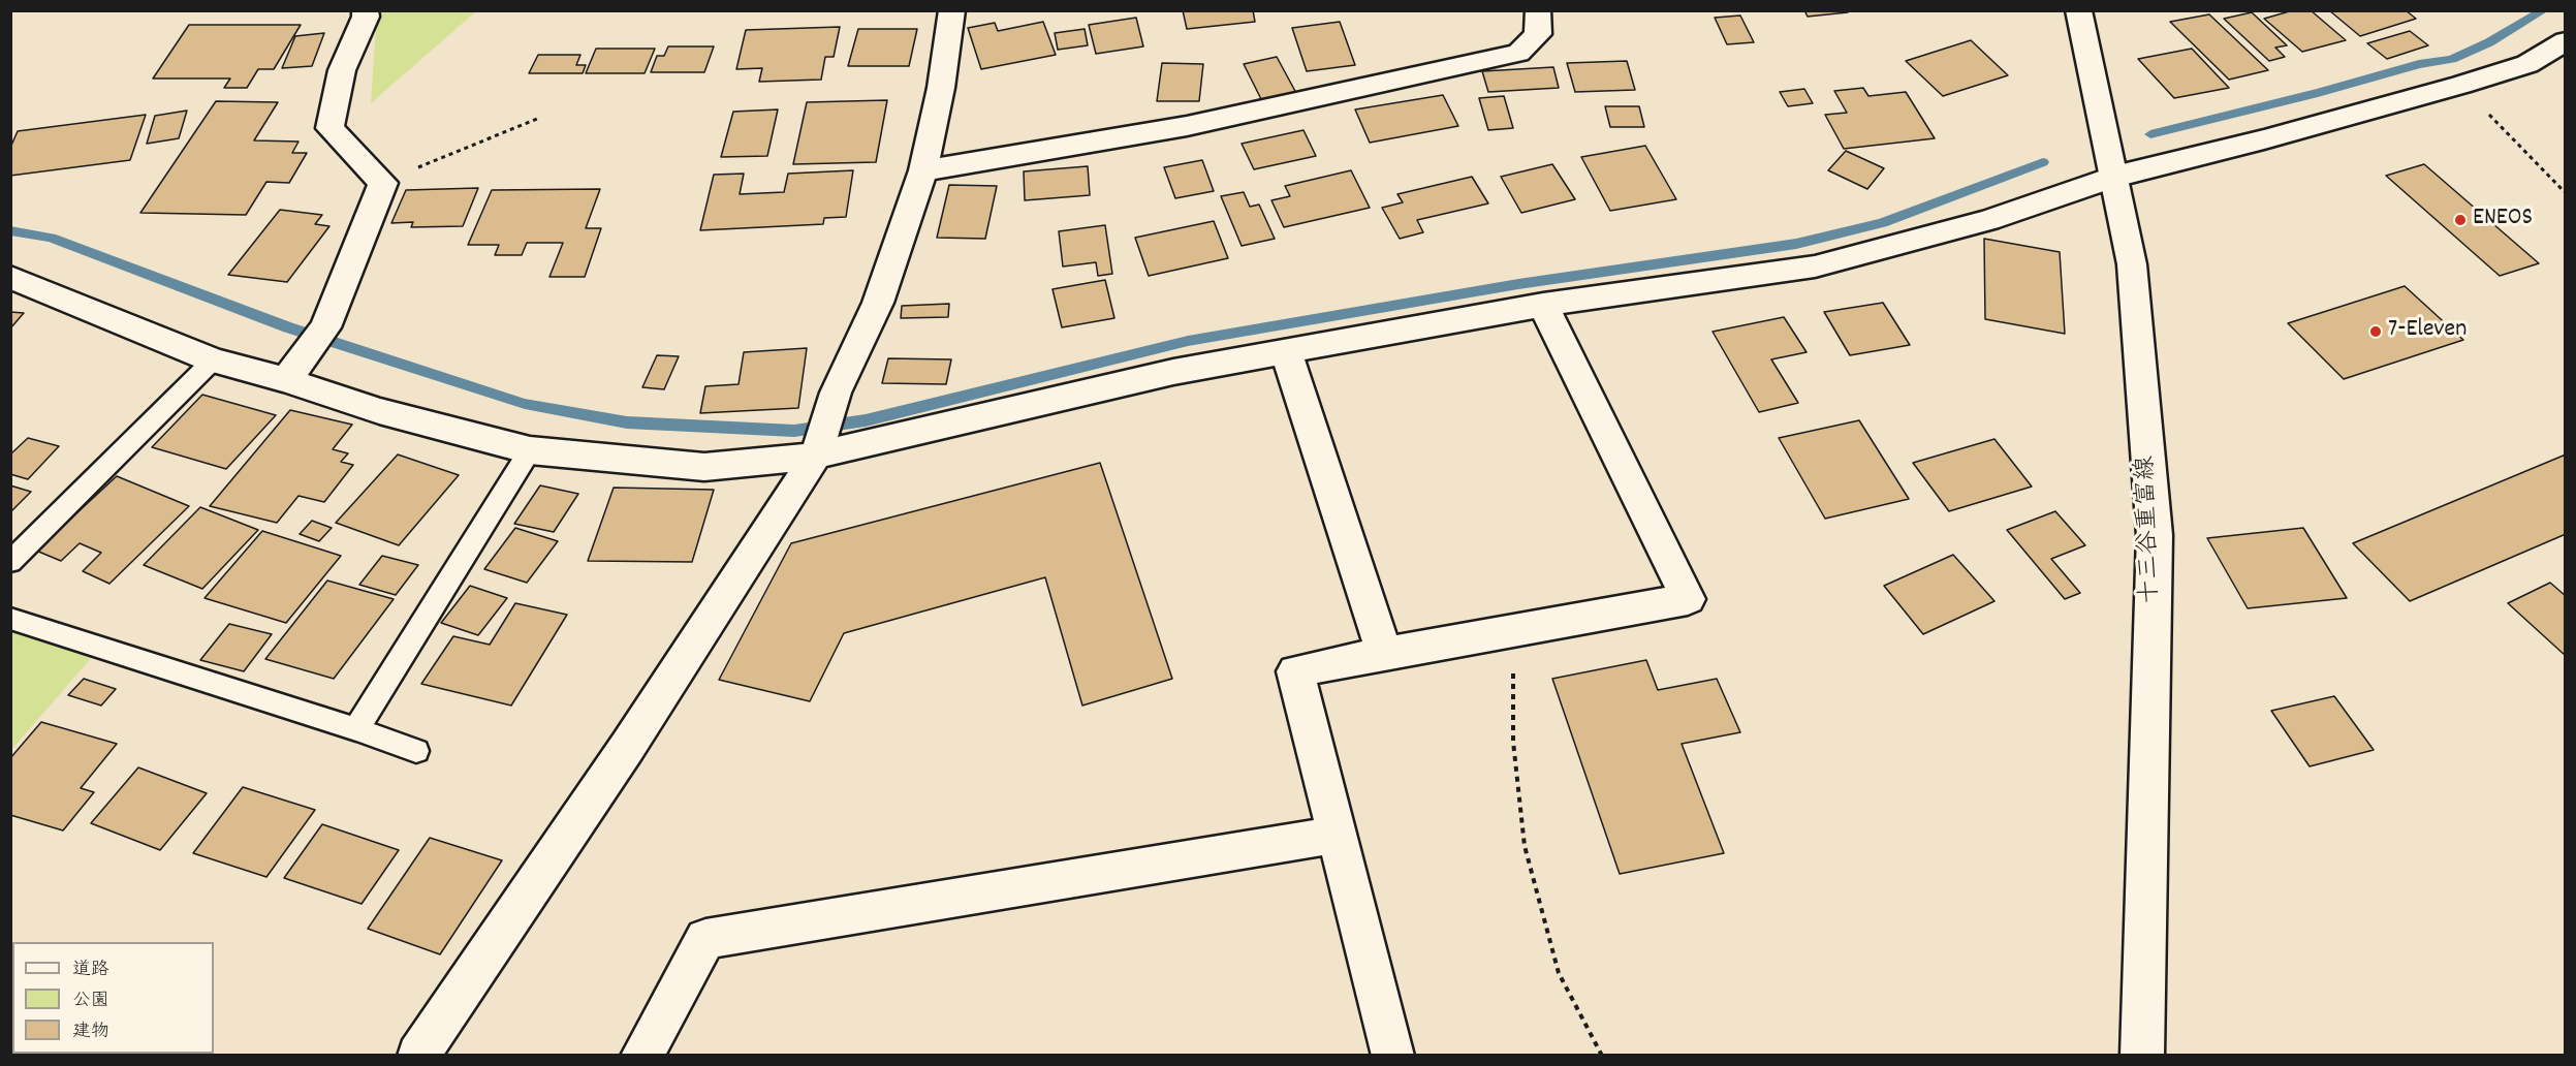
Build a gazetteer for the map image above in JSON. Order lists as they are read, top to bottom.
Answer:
{
  "streets": {
    "street": ["十三谷重富線"]
  },
  "places": ["ENEOS", "7-Eleven"],
  "legend": ["道路", "公園", "建物"]
}
